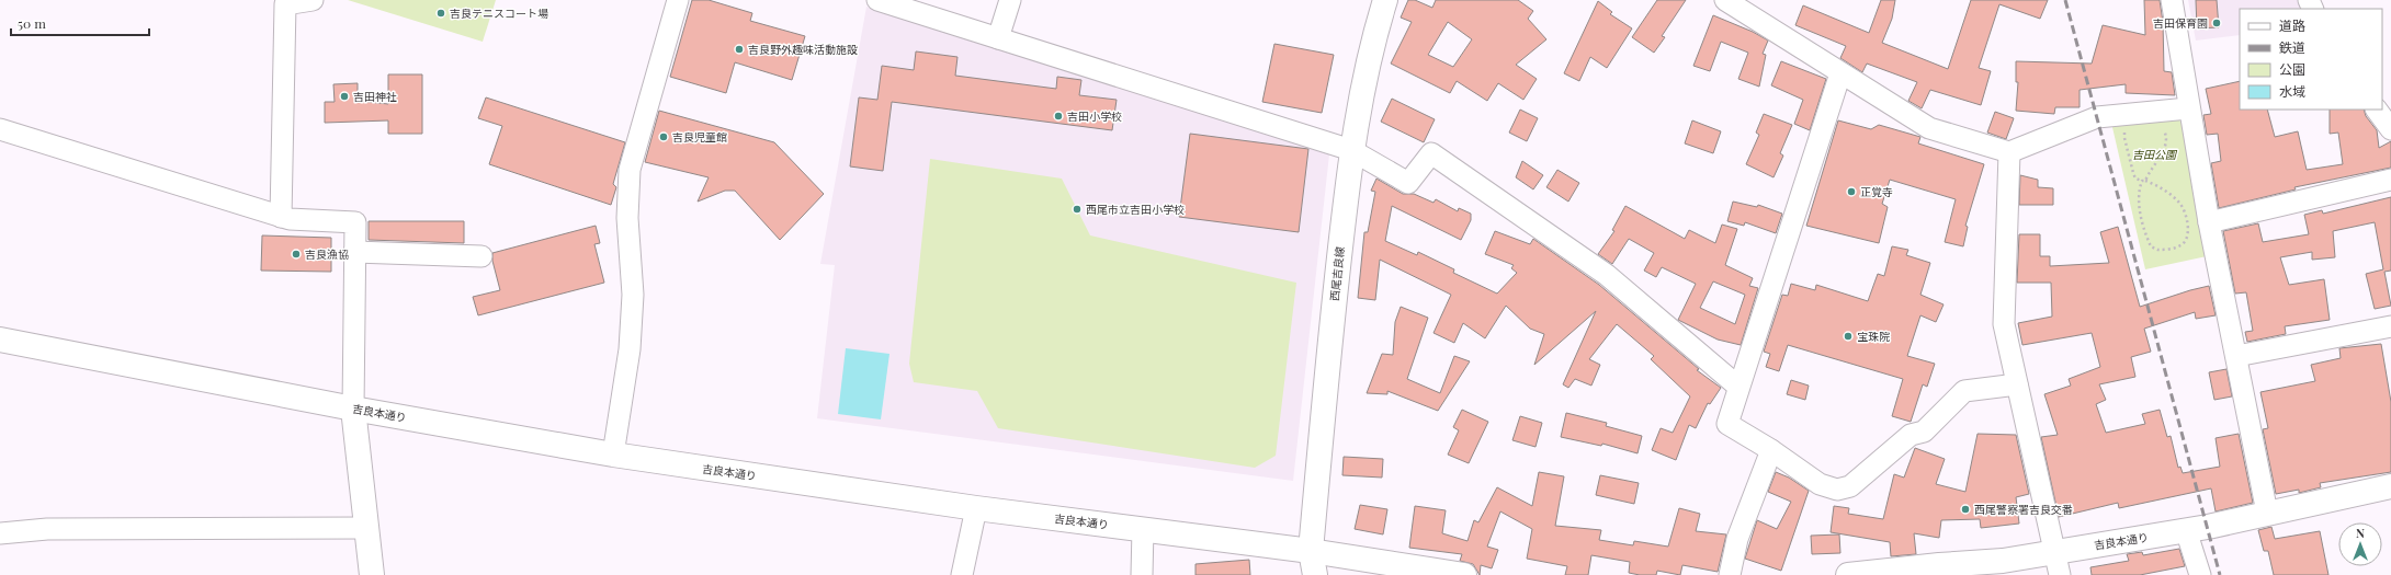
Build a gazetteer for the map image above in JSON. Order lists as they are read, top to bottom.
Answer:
{
  "streets": {
    "main road": ["西尾吉良線", "吉良本通り"]
  },
  "crossings": [
    ["西尾吉良線", "吉良本通り"]
  ],
  "parks": ["吉田公園"],
  "places": [
    "吉良テニスコート場",
    "吉田保育園",
    "吉良野外趣味活動施設",
    "吉田神社",
    "吉田小学校",
    "吉良児童館",
    "正覚寺",
    "西尾市立吉田小学校",
    "吉良漁協",
    "宝珠院",
    "西尾警察署吉良交番"
  ],
  "legend": [
    "道路",
    "鉄道",
    "公園",
    "水域"
  ],
  "scale_bar": "50 m",
  "north": "top"
}
